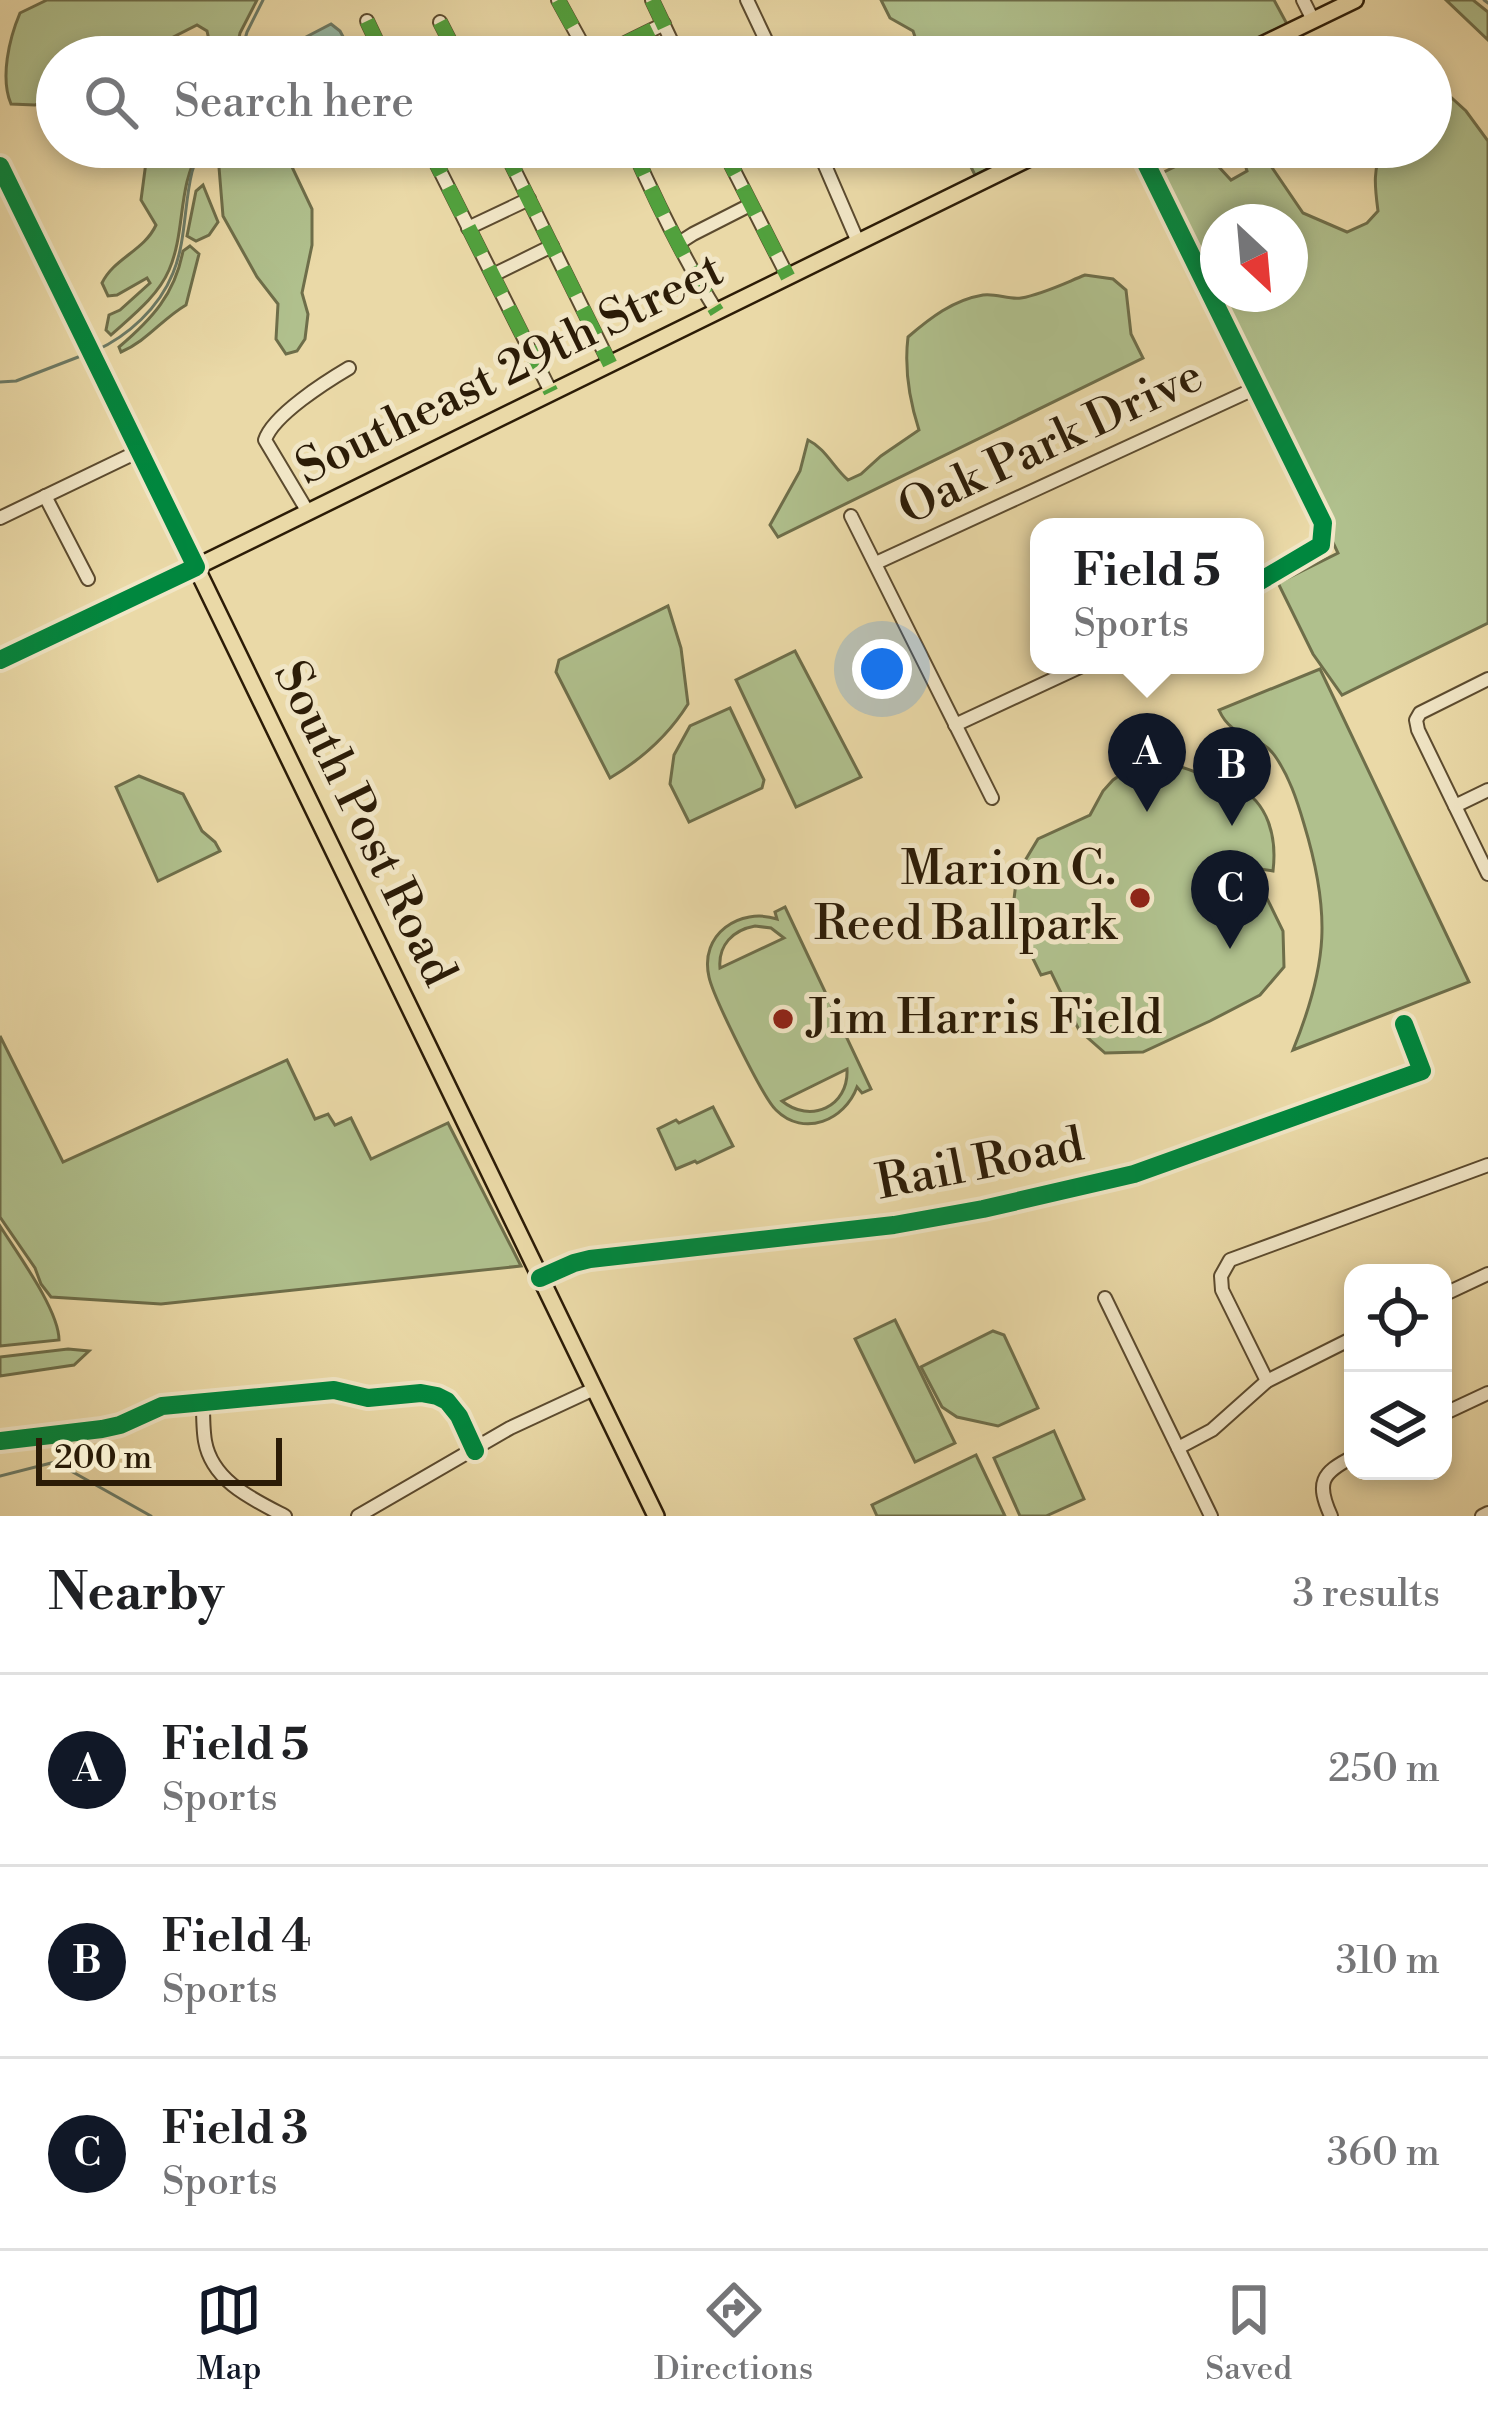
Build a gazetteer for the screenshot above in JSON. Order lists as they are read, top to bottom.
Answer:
{
  "streets": {
    "main road": ["Southeast 29th Street", "South Post Road"],
    "street": ["Oak Park Drive", "Rail Road"]
  },
  "crossings": [
    ["Southeast 29th Street", "South Post Road"],
    ["South Post Road", "Rail Road"]
  ],
  "places": ["Marion C. Reed Ballpark", "Jim Harris Field"],
  "scale_bar": "200 m",
  "north": "bottom right",
  "page": {
    "search": "Search here",
    "popup": ["Field 5", "Sports"],
    "pins": ["A", "B", "C"],
    "scale": "200 m",
    "heading": ["Nearby", "3 results"],
    "list": [
      {
        "mark": "A",
        "name": "Field 5",
        "note": "Sports",
        "value": "250 m"
      },
      {
        "mark": "B",
        "name": "Field 4",
        "note": "Sports",
        "value": "310 m"
      },
      {
        "mark": "C",
        "name": "Field 3",
        "note": "Sports",
        "value": "360 m"
      }
    ],
    "nav": ["Map", "Directions", "Saved"]
  }
}
